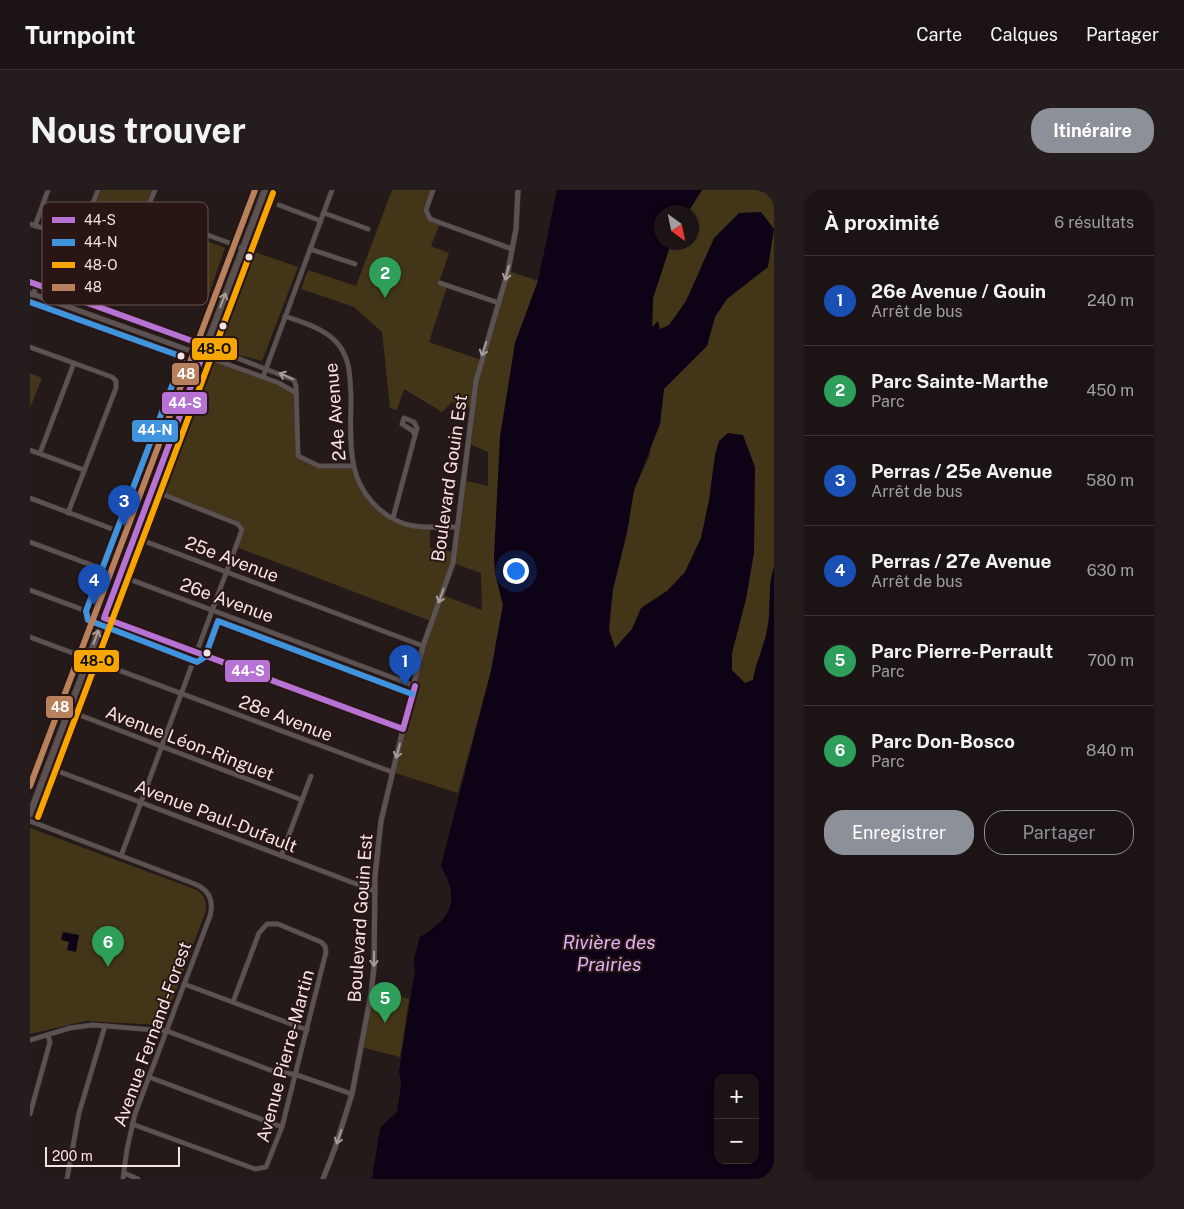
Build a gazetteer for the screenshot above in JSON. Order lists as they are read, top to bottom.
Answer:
{
  "streets": {
    "street": [
      "24e Avenue",
      "Boulevard Gouin Est",
      "25e Avenue",
      "26e Avenue",
      "28e Avenue",
      "Avenue Léon-Ringuet",
      "Avenue Paul-Dufault",
      "Avenue Fernand-Forest",
      "Avenue Pierre-Martin"
    ]
  },
  "crossings": [
    ["24e Avenue", "Boulevard Gouin Est"],
    ["Boulevard Gouin Est", "25e Avenue"],
    ["Boulevard Gouin Est", "26e Avenue"],
    ["Boulevard Gouin Est", "28e Avenue"],
    ["Boulevard Gouin Est", "Avenue Paul-Dufault"],
    ["Avenue Fernand-Forest", "Avenue Pierre-Martin"]
  ],
  "one_way": ["Boulevard Gouin Est"],
  "water": ["Rivière des Prairies"],
  "lines": [
    "transit line 48",
    "transit line 48-O",
    "transit line 44-S",
    "transit line 44-N"
  ],
  "legend": [
    "44-S",
    "44-N",
    "48-O",
    "48"
  ],
  "scale_bar": "200 m",
  "north": "bottom right",
  "page": {
    "header": "Turnpoint",
    "nav": ["Carte", "Calques", "Partager"],
    "buttons": [
      "Itinéraire",
      ["Enregistrer", "Partager"]
    ],
    "title": "Nous trouver",
    "heading": ["À proximité", "6 résultats"],
    "list": [
      {
        "mark": "1",
        "name": "26e Avenue / Gouin",
        "note": "Arrêt de bus",
        "value": "240 m"
      },
      {
        "mark": "2",
        "name": "Parc Sainte-Marthe",
        "note": "Parc",
        "value": "450 m"
      },
      {
        "mark": "3",
        "name": "Perras / 25e Avenue",
        "note": "Arrêt de bus",
        "value": "580 m"
      },
      {
        "mark": "4",
        "name": "Perras / 27e Avenue",
        "note": "Arrêt de bus",
        "value": "630 m"
      },
      {
        "mark": "5",
        "name": "Parc Pierre-Perrault",
        "note": "Parc",
        "value": "700 m"
      },
      {
        "mark": "6",
        "name": "Parc Don-Bosco",
        "note": "Parc",
        "value": "840 m"
      }
    ],
    "pins": [
      "2",
      "3",
      "4",
      "1",
      "6",
      "5"
    ],
    "map_buttons": ["+", "−"],
    "scale": "200 m"
  }
}
